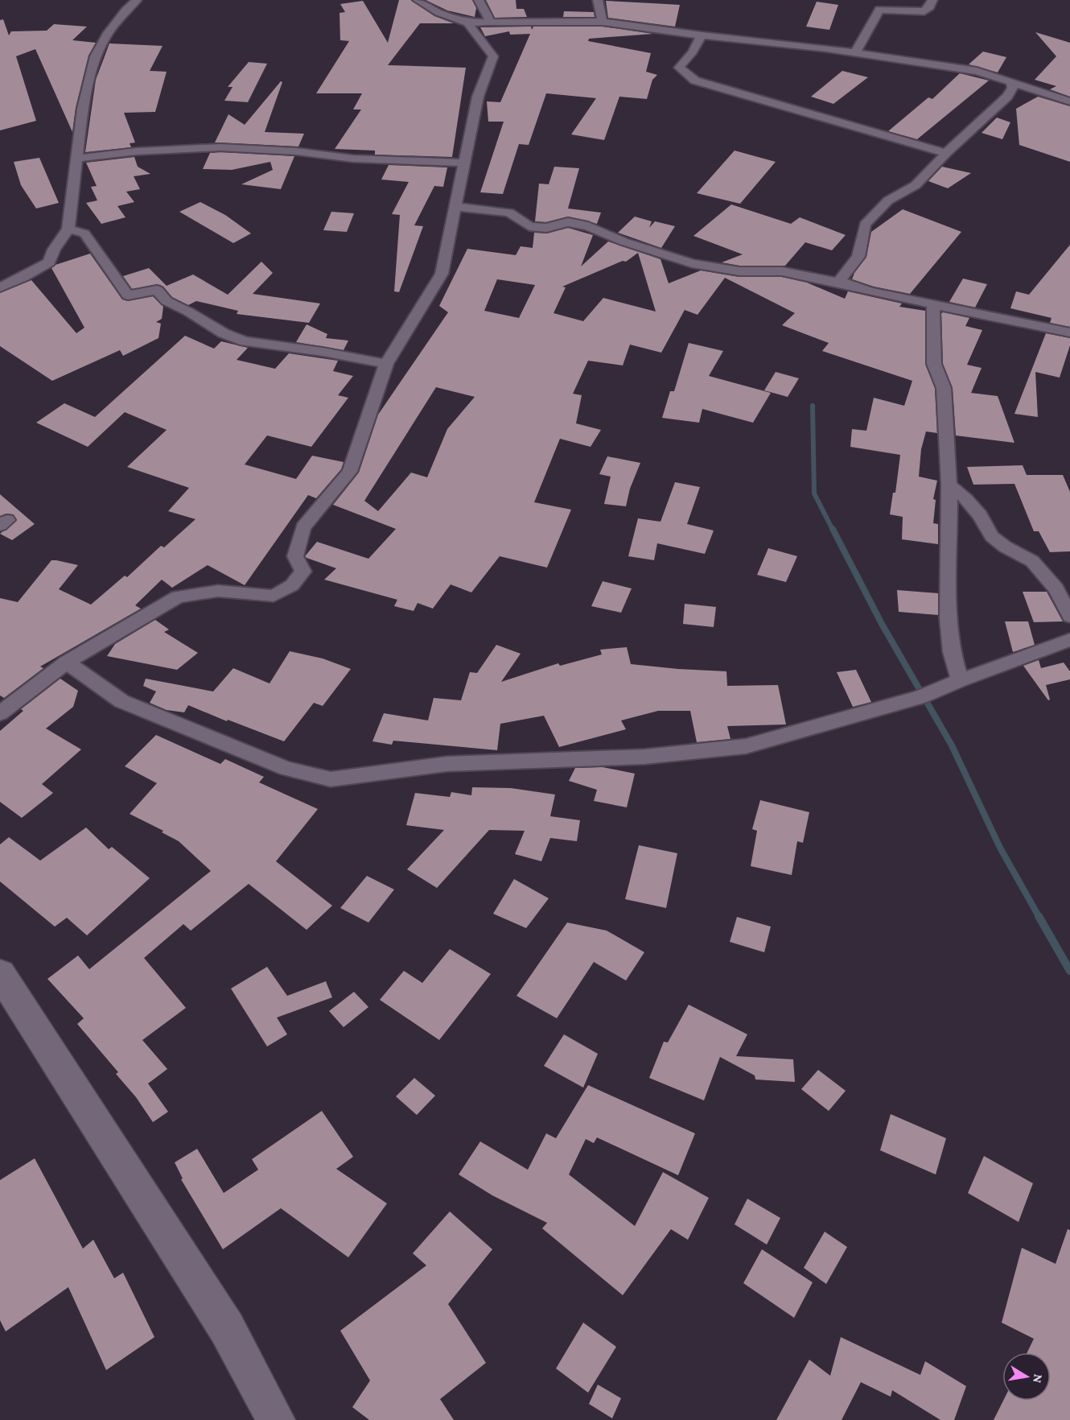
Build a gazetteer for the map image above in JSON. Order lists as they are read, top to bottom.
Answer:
{
  "north": "right"
}
